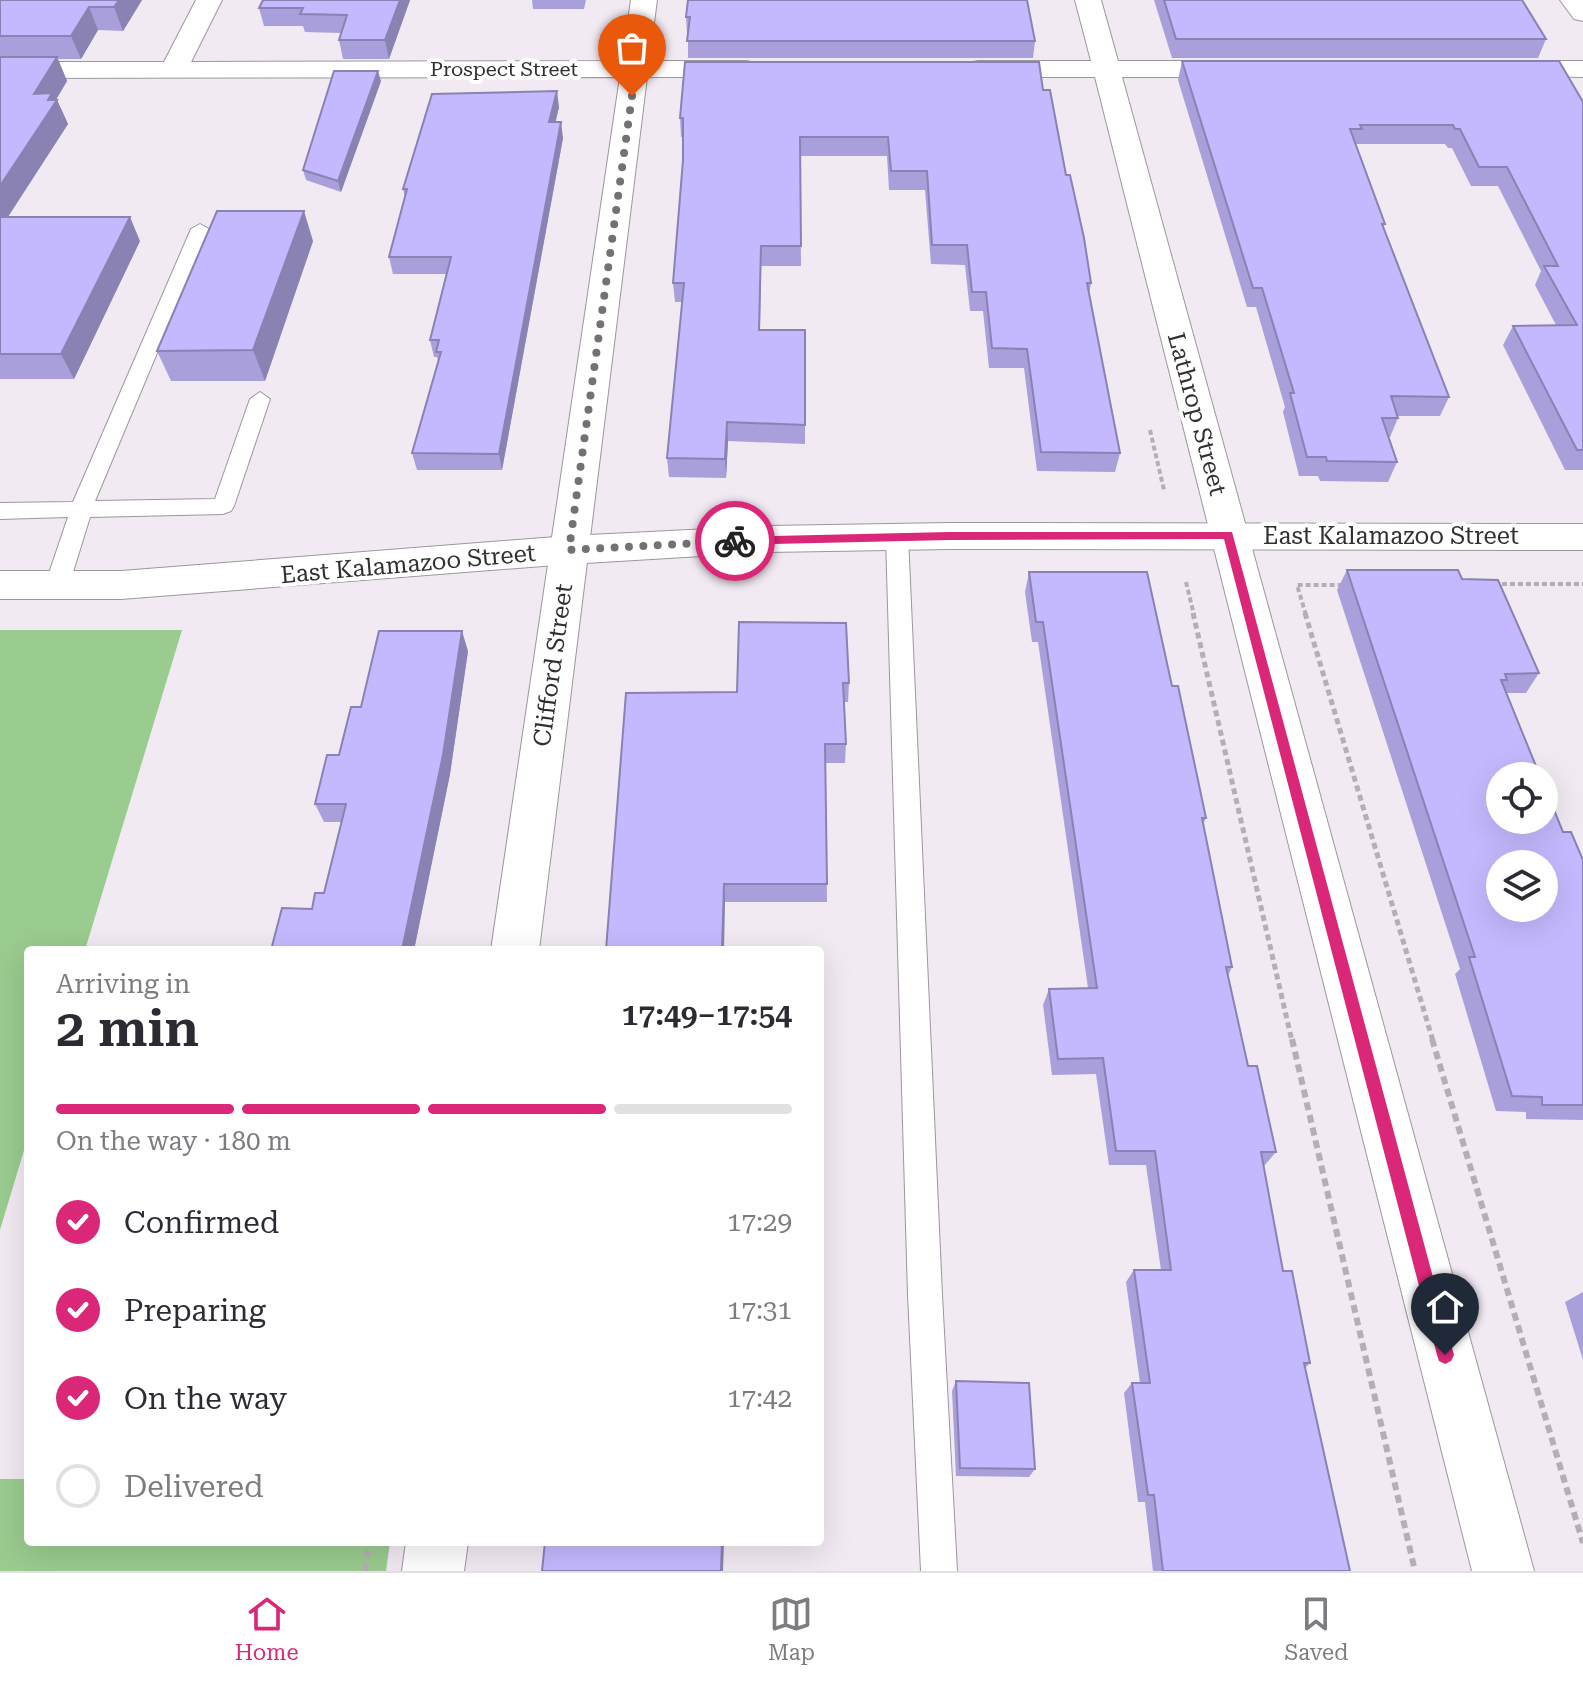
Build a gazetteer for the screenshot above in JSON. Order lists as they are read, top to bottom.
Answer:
{
  "streets": {
    "street": [
      "Prospect Street",
      "Lathrop Street",
      "East Kalamazoo Street",
      "Clifford Street"
    ]
  },
  "crossings": [
    ["Prospect Street", "Clifford Street"],
    ["Lathrop Street", "East Kalamazoo Street"],
    ["East Kalamazoo Street", "Clifford Street"]
  ],
  "page": {
    "heading": ["2 min", "Arriving in", "17:49–17:54"],
    "bar": "On the way · 180 m",
    "list": [
      ["Confirmed", "17:29"],
      ["Preparing", "17:31"],
      ["On the way", "17:42"],
      "Delivered"
    ],
    "tabs": ["Home", "Map", "Saved"]
  }
}
